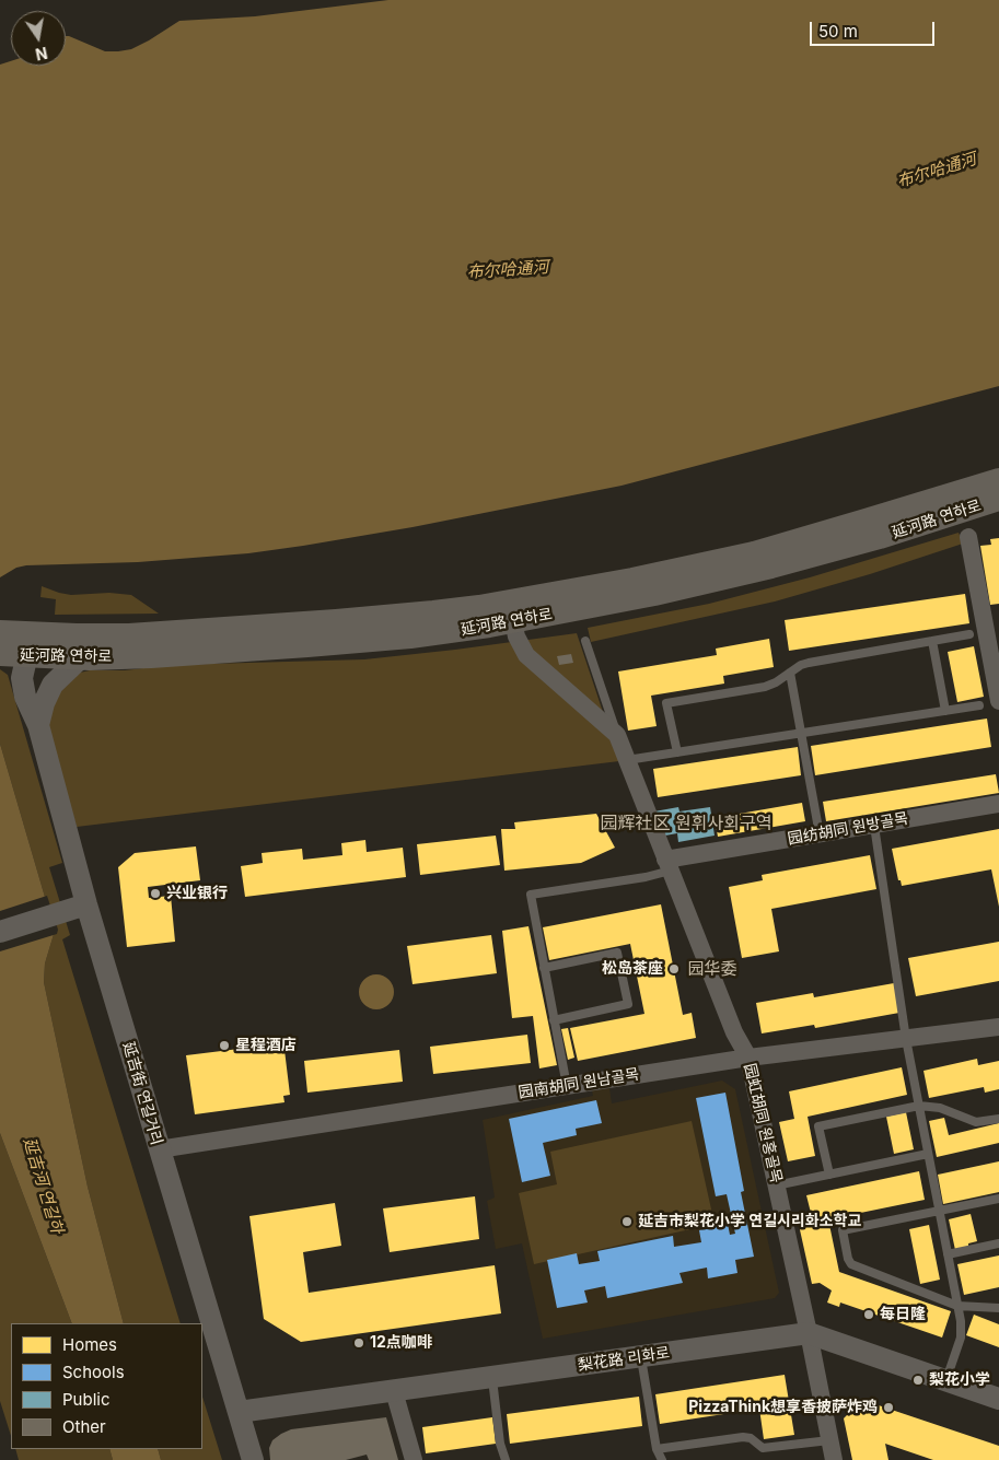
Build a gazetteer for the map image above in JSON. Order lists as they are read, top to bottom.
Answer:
{
  "streets": {
    "main road": ["延河路 연하로"],
    "street": [
      "园纺胡同 원방골목",
      "园南胡同 원남골목",
      "延吉街 연길거리",
      "园虹胡同 원홍골목",
      "梨花路 리화로"
    ]
  },
  "crossings": [
    ["延河路 연하로", "延吉街 연길거리"],
    ["延河路 연하로", "园虹胡同 원홍골목"],
    ["园纺胡同 원방골목", "园虹胡同 원홍골목"],
    ["园南胡同 원남골목", "延吉街 연길거리"],
    ["园南胡同 원남골목", "园虹胡同 원홍골목"],
    ["延吉街 연길거리", "梨花路 리화로"],
    ["园虹胡同 원홍골목", "梨花路 리화로"]
  ],
  "districts": ["园辉社区 원휘사회구역", "园华委"],
  "water": ["布尔哈通河", "延吉河 연길하"],
  "places": [
    "兴业银行",
    "松岛茶座",
    "星程酒店",
    "延吉市梨花小学 연길시리화소학교",
    "每日隆",
    "12点咖啡",
    "梨花小学",
    "PizzaThink想享香披萨炸鸡"
  ],
  "legend": [
    "Homes",
    "Schools",
    "Public",
    "Other"
  ],
  "scale_bar": "50 m",
  "north": "bottom"
}
